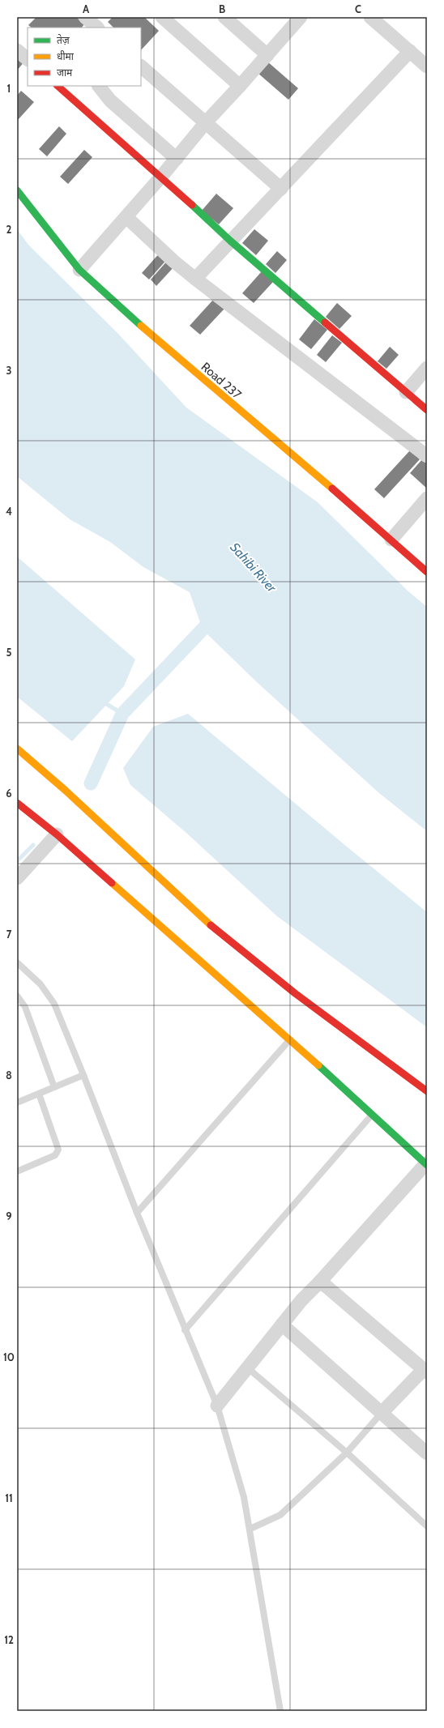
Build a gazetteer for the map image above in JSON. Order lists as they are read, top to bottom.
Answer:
{
  "streets": {
    "street": ["Road 237"]
  },
  "water": ["Sahibi River"],
  "legend": ["तेज़", "धीमा", "जाम"],
  "grid": {
    "columns": ["A", "B", "C"],
    "rows": [
      "1",
      "2",
      "3",
      "4",
      "5",
      "6",
      "7",
      "8",
      "9",
      "10",
      "11",
      "12"
    ]
  }
}
